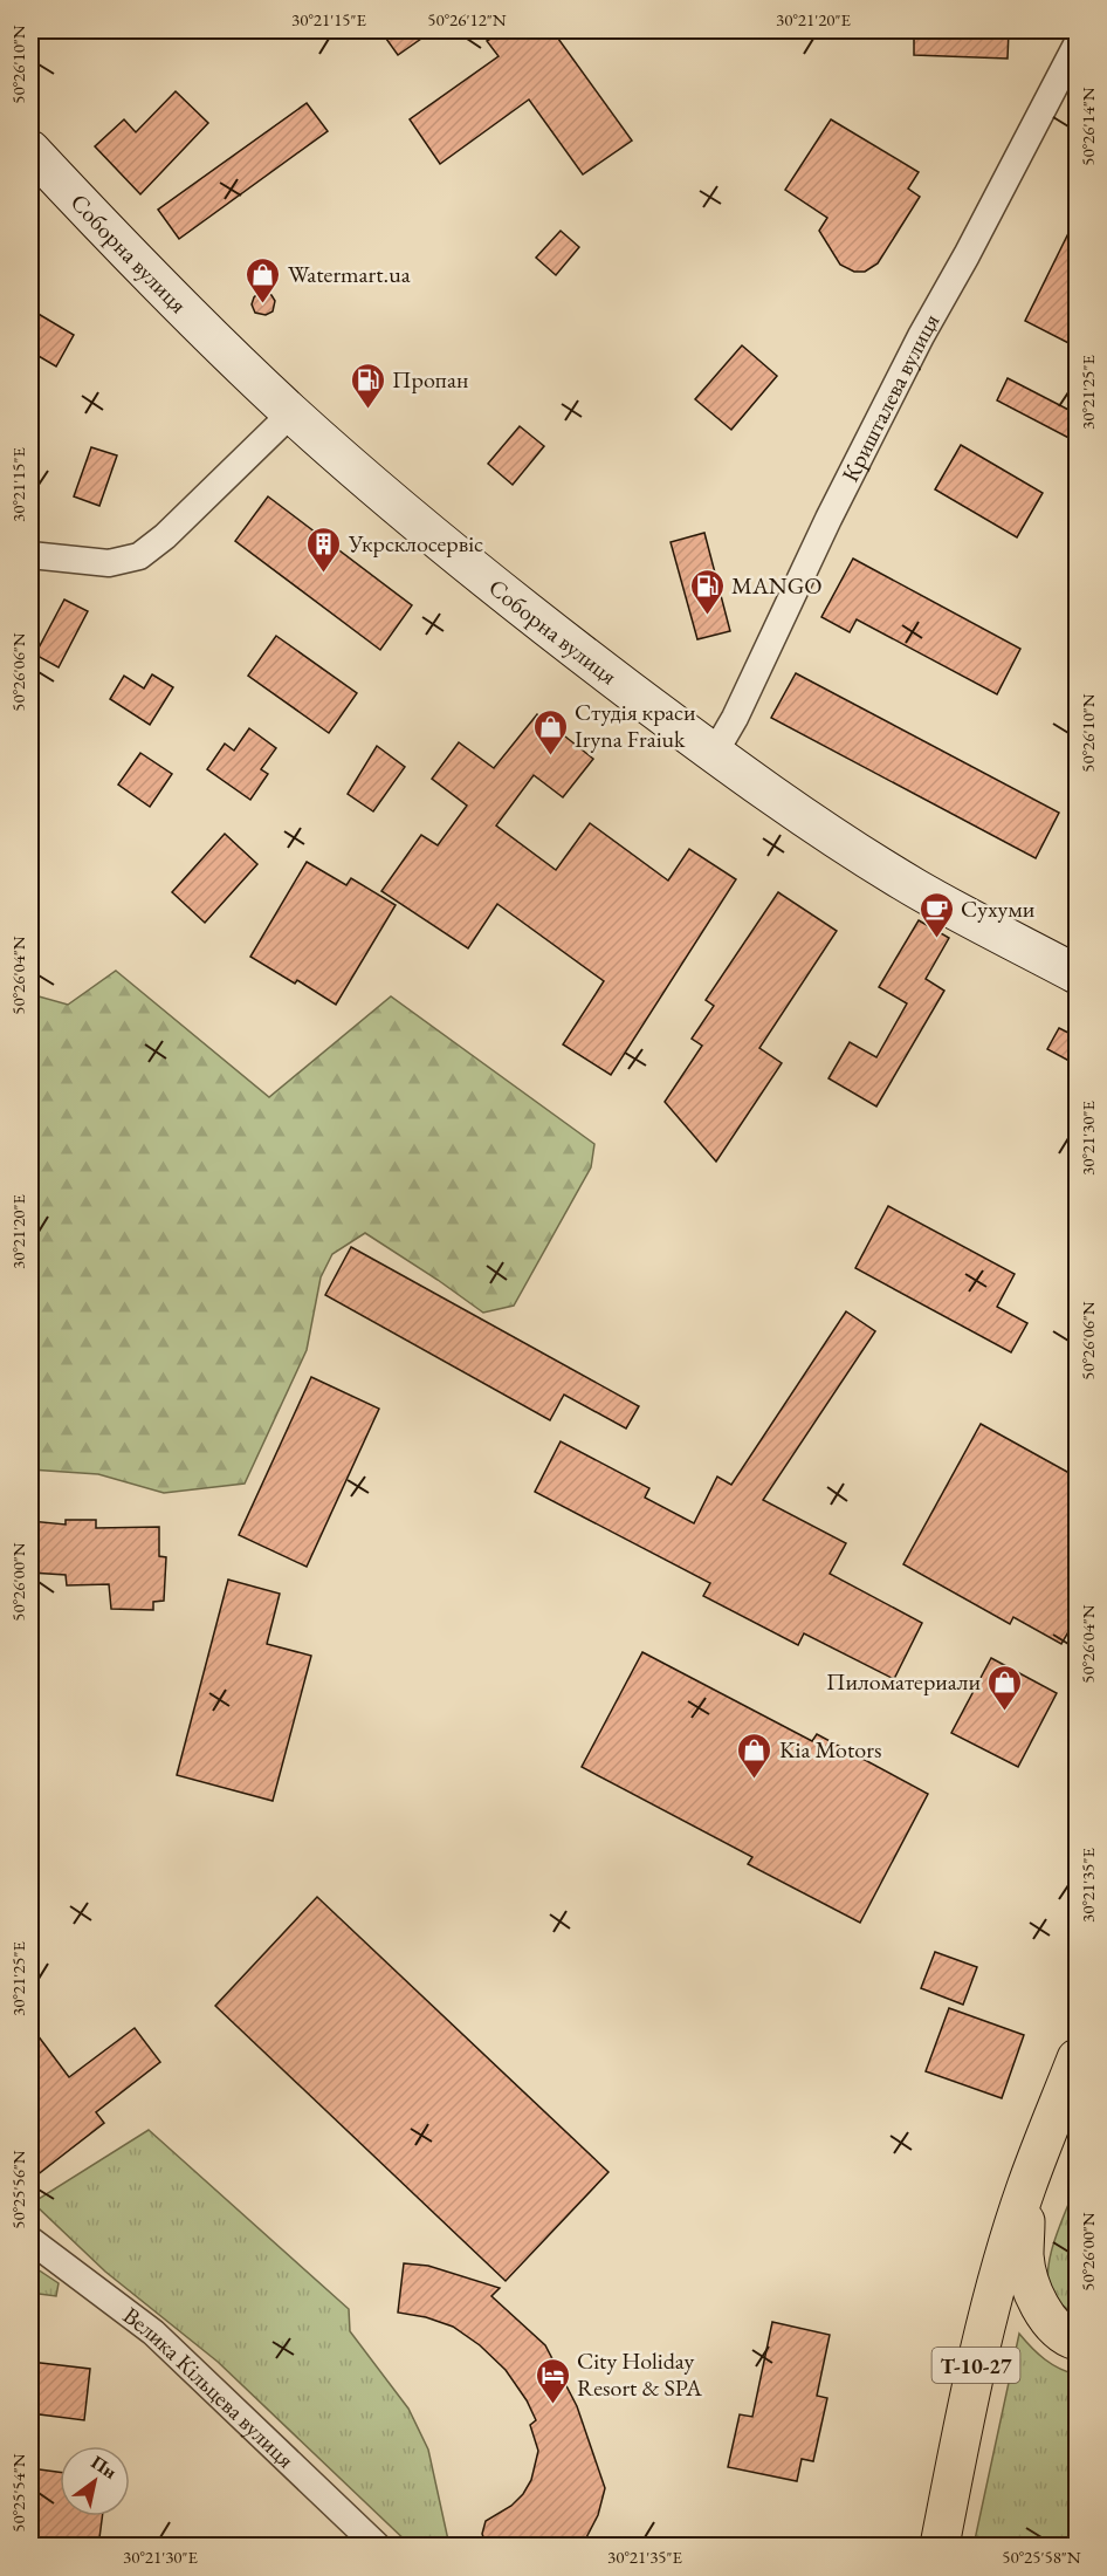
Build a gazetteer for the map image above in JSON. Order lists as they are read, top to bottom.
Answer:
{
  "streets": {
    "highway": ["Т-10-27"],
    "main road": ["Соборна вулиця"],
    "street": ["Кришталева вулиця", "Велика Кільцева вулиця"]
  },
  "crossings": [
    ["Соборна вулиця", "Кришталева вулиця"]
  ],
  "places": {
    "shop": [
      "Watermart.ua",
      "Студія краси Iryna Fraiuk",
      "Пиломатериали",
      "Kia Motors"
    ],
    "fuel station": ["Пропан", "MANGO"],
    "building": ["Укрсклосервіс"],
    "cafe": ["Сухуми"],
    "hotel": ["City Holiday Resort & SPA"]
  },
  "north": "top right",
  "coordinates": [
    "30°21'15\"E",
    "50°26'12\"N",
    "30°21'20\"E",
    "50°26'10\"N",
    "50°26'14\"N",
    "30°21'25\"E",
    "50°26'06\"N",
    "50°26'04\"N",
    "30°21'30\"E",
    "50°26'00\"N",
    "30°21'35\"E",
    "50°25'56\"N",
    "50°25'54\"N",
    "50°25'58\"N"
  ]
}
